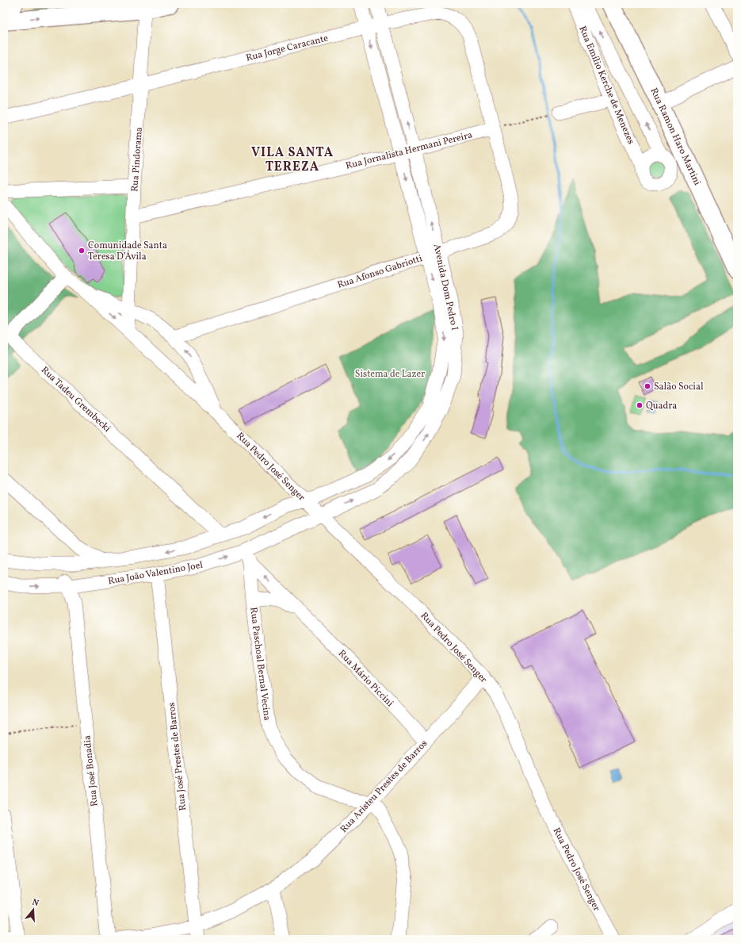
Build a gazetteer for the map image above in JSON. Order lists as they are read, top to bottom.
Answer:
{
  "streets": {
    "main road": ["Rua Ramon Haro Martini"],
    "street": [
      "Rua Jorge Caracante",
      "Rua Emílio Kerche de Menezes",
      "Rua Jornalista Hermani Pereira",
      "Rua Pindorama",
      "Rua Afonso Gabriotti",
      "Avenida Dom Pedro I",
      "Rua Tadeu Grembecki",
      "Rua Pedro José Senger",
      "Rua João Valentino Joel",
      "Rua Paschoal Bernal Vecina",
      "Rua Mário Piccini",
      "Rua José Prestes de Barros",
      "Rua José Bonadia",
      "Rua Aristeu Prestes de Barros"
    ]
  },
  "crossings": [
    ["Rua Jorge Caracante", "Rua Jornalista Hermani Pereira"],
    ["Rua Jorge Caracante", "Rua Pindorama"],
    ["Rua Jorge Caracante", "Rua Afonso Gabriotti"],
    ["Rua Jorge Caracante", "Avenida Dom Pedro I"],
    ["Rua Jornalista Hermani Pereira", "Rua Pindorama"],
    ["Rua Jornalista Hermani Pereira", "Rua Afonso Gabriotti"],
    ["Rua Jornalista Hermani Pereira", "Avenida Dom Pedro I"],
    ["Rua Pindorama", "Rua Pedro José Senger"],
    ["Rua Afonso Gabriotti", "Avenida Dom Pedro I"],
    ["Rua Afonso Gabriotti", "Rua Pedro José Senger"],
    ["Avenida Dom Pedro I", "Rua Pedro José Senger"],
    ["Avenida Dom Pedro I", "Rua João Valentino Joel"],
    ["Rua Tadeu Grembecki", "Rua Pedro José Senger"],
    ["Rua Tadeu Grembecki", "Rua João Valentino Joel"],
    ["Rua Pedro José Senger", "Rua João Valentino Joel"],
    ["Rua Pedro José Senger", "Rua Aristeu Prestes de Barros"],
    ["Rua João Valentino Joel", "Rua Paschoal Bernal Vecina"],
    ["Rua João Valentino Joel", "Rua Mário Piccini"],
    ["Rua João Valentino Joel", "Rua José Prestes de Barros"],
    ["Rua João Valentino Joel", "Rua José Bonadia"],
    ["Rua Paschoal Bernal Vecina", "Rua Mário Piccini"],
    ["Rua Paschoal Bernal Vecina", "Rua Aristeu Prestes de Barros"],
    ["Rua Mário Piccini", "Rua Aristeu Prestes de Barros"],
    ["Rua José Prestes de Barros", "Rua Aristeu Prestes de Barros"]
  ],
  "districts": ["VILA SANTA TEREZA"],
  "parks": ["Sistema de Lazer"],
  "places": ["Comunidade Santa Teresa D’Ávila", "Salão Social", "Quadra"],
  "north": "top"
}
